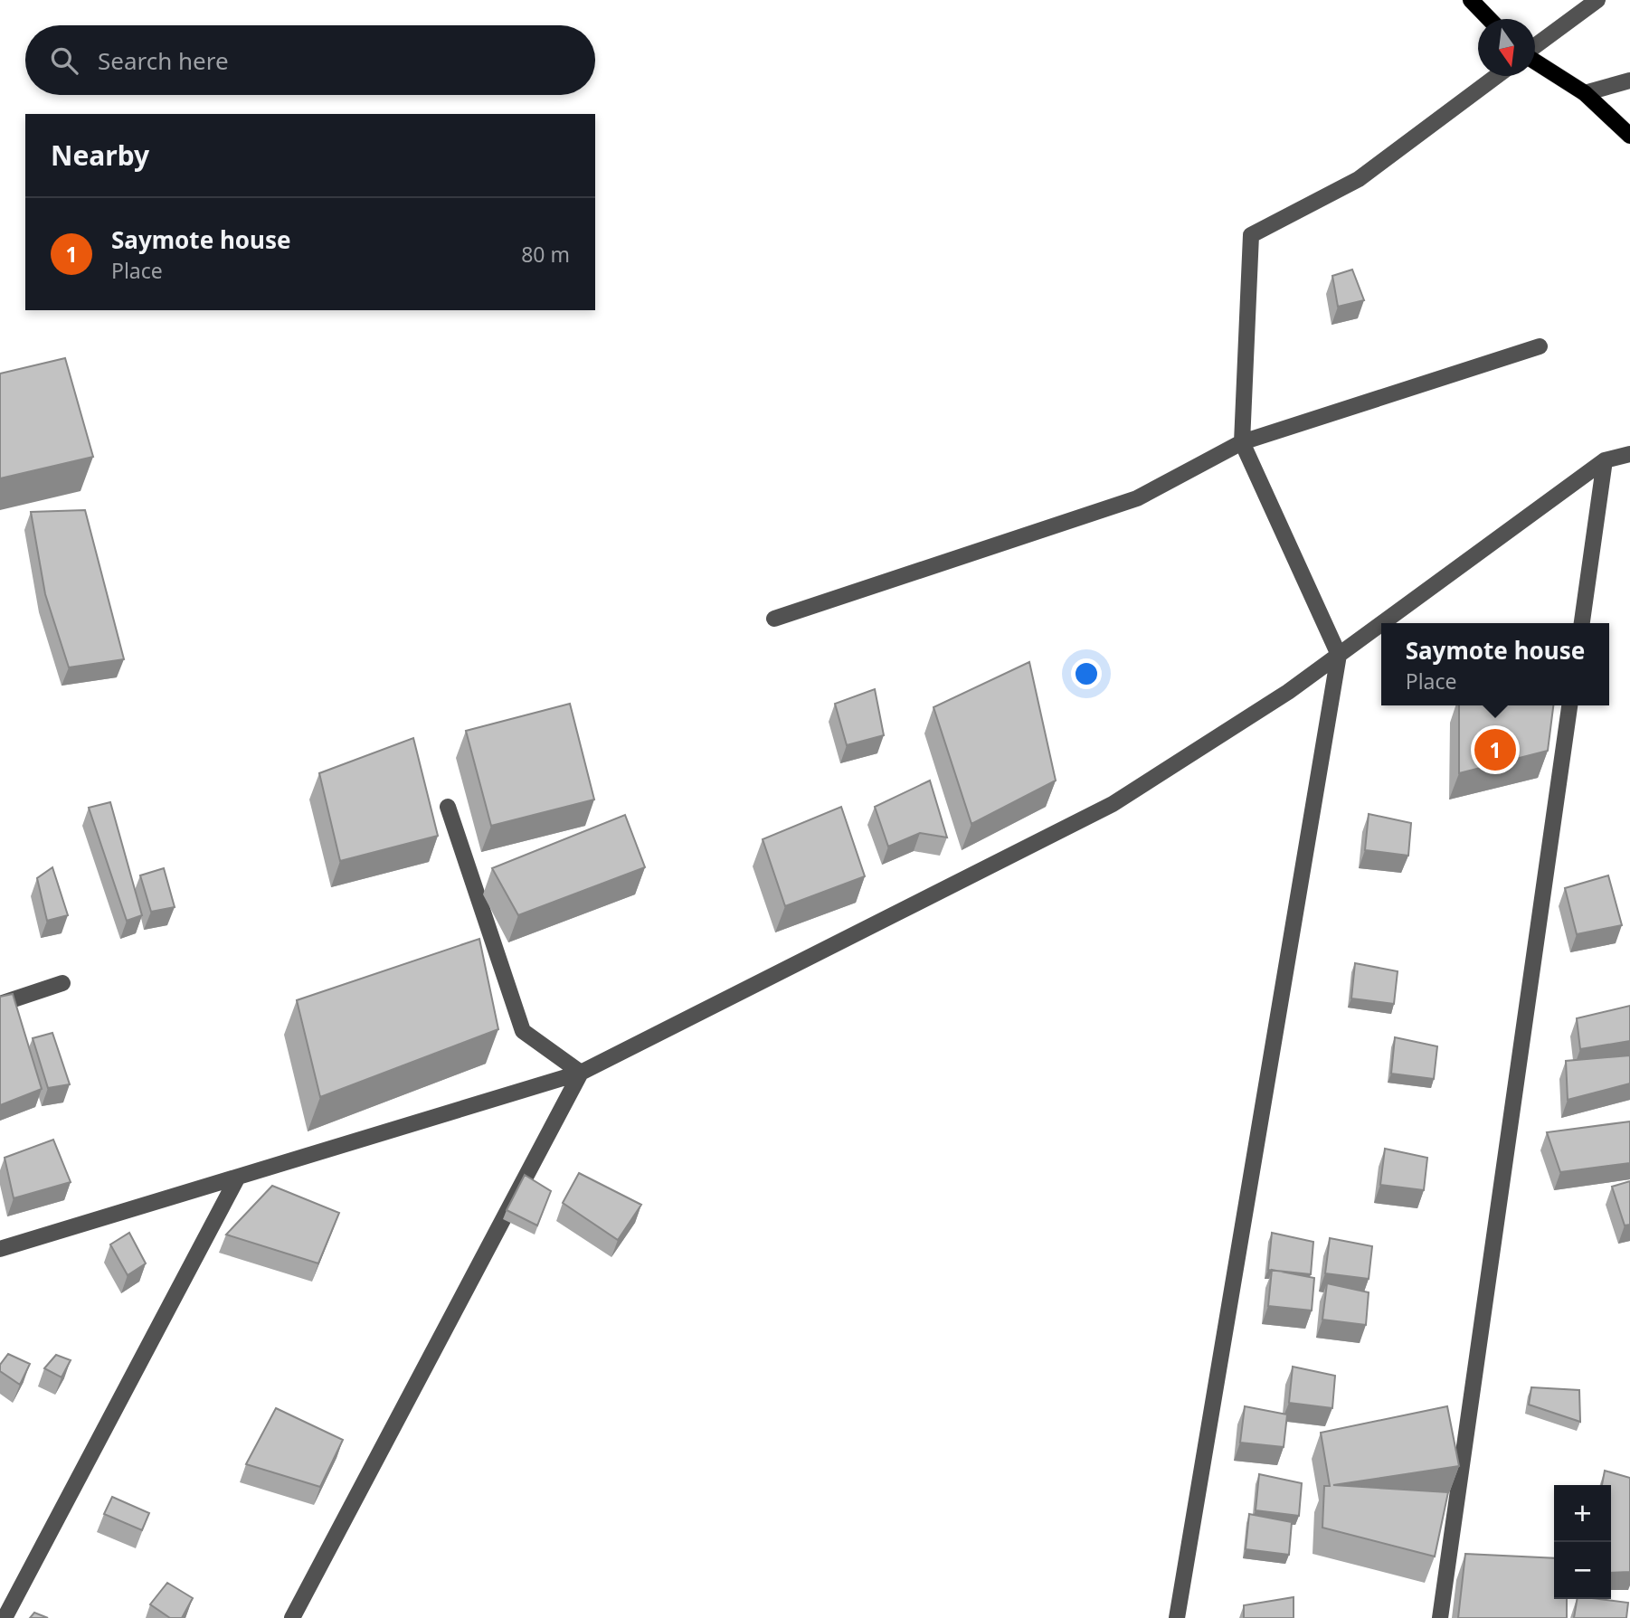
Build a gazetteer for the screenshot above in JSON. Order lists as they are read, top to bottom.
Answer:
{
  "north": "bottom",
  "page": {
    "search": "Search here",
    "heading": "Nearby",
    "list": [
      {
        "mark": "1",
        "name": "Saymote house",
        "note": "Place",
        "value": "80 m"
      }
    ],
    "popup": ["Saymote house", "Place"],
    "pins": "1",
    "map_buttons": ["+", "−"]
  }
}
